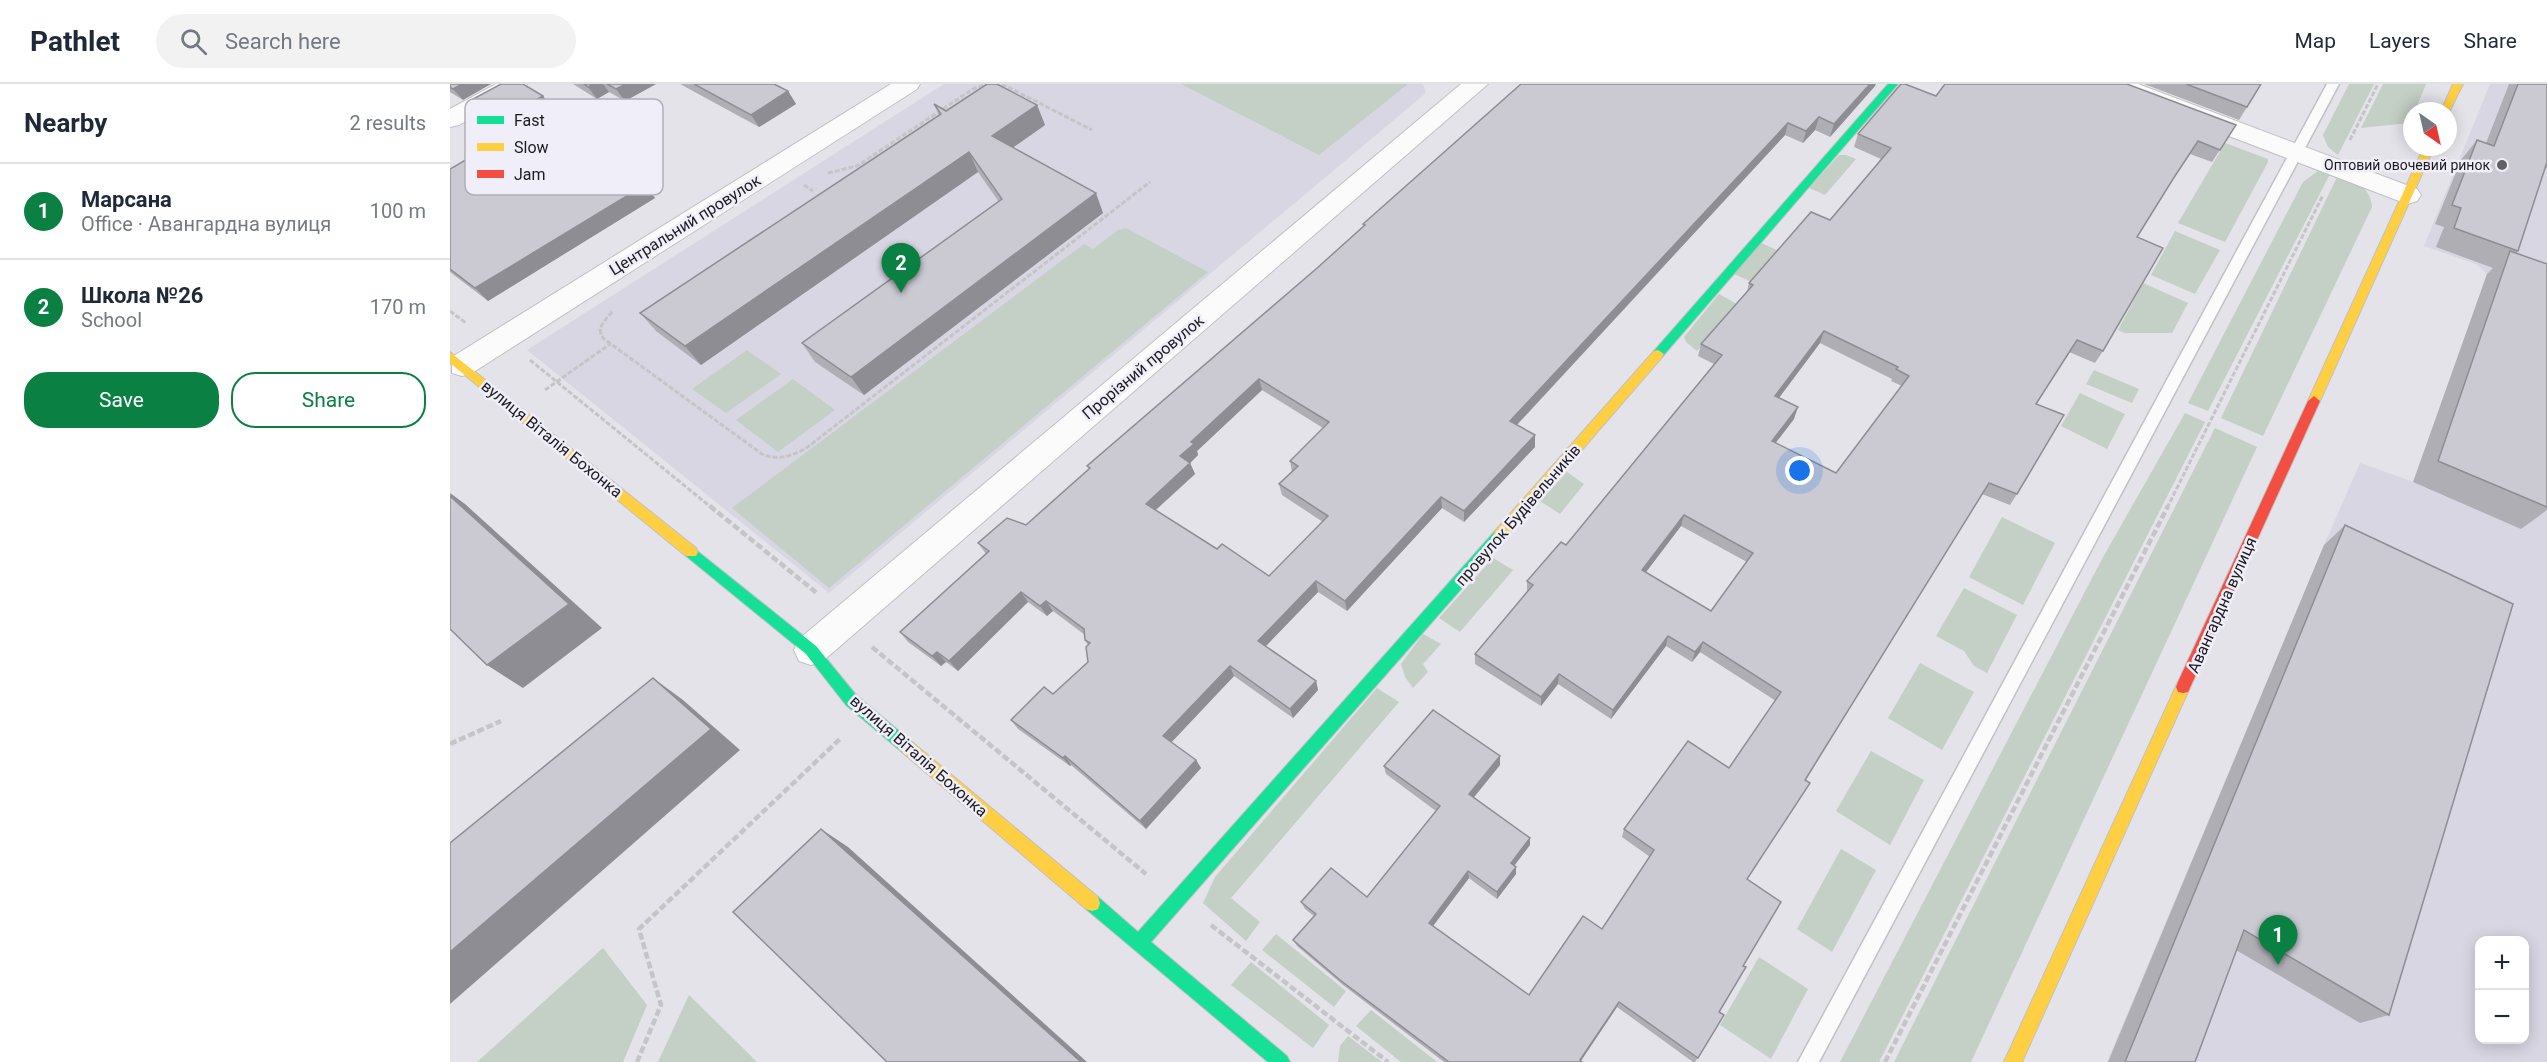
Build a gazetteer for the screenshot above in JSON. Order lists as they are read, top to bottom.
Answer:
{
  "streets": {
    "street": [
      "Центральний провулок",
      "Прорізний провулок",
      "вулиця Віталія Бохонка",
      "провулок Будівельників",
      "Авангардна вулиця"
    ]
  },
  "crossings": [
    ["Центральний провулок", "вулиця Віталія Бохонка"],
    ["Прорізний провулок", "вулиця Віталія Бохонка"],
    ["вулиця Віталія Бохонка", "провулок Будівельників"]
  ],
  "places": ["Оптовий овочевий ринок"],
  "legend": ["Fast", "Slow", "Jam"],
  "north": "bottom right",
  "page": {
    "header": "Pathlet",
    "search": "Search here",
    "nav": ["Map", "Layers", "Share"],
    "heading": ["Nearby", "2 results"],
    "list": [
      {
        "mark": "1",
        "name": "Марсана",
        "note": "Office · Авангардна вулиця",
        "value": "100 m"
      },
      {
        "mark": "2",
        "name": "Школа №26",
        "note": "School",
        "value": "170 m"
      }
    ],
    "pins": ["2", "1"],
    "buttons": ["Save", "Share"],
    "map_buttons": ["+", "−"]
  }
}
